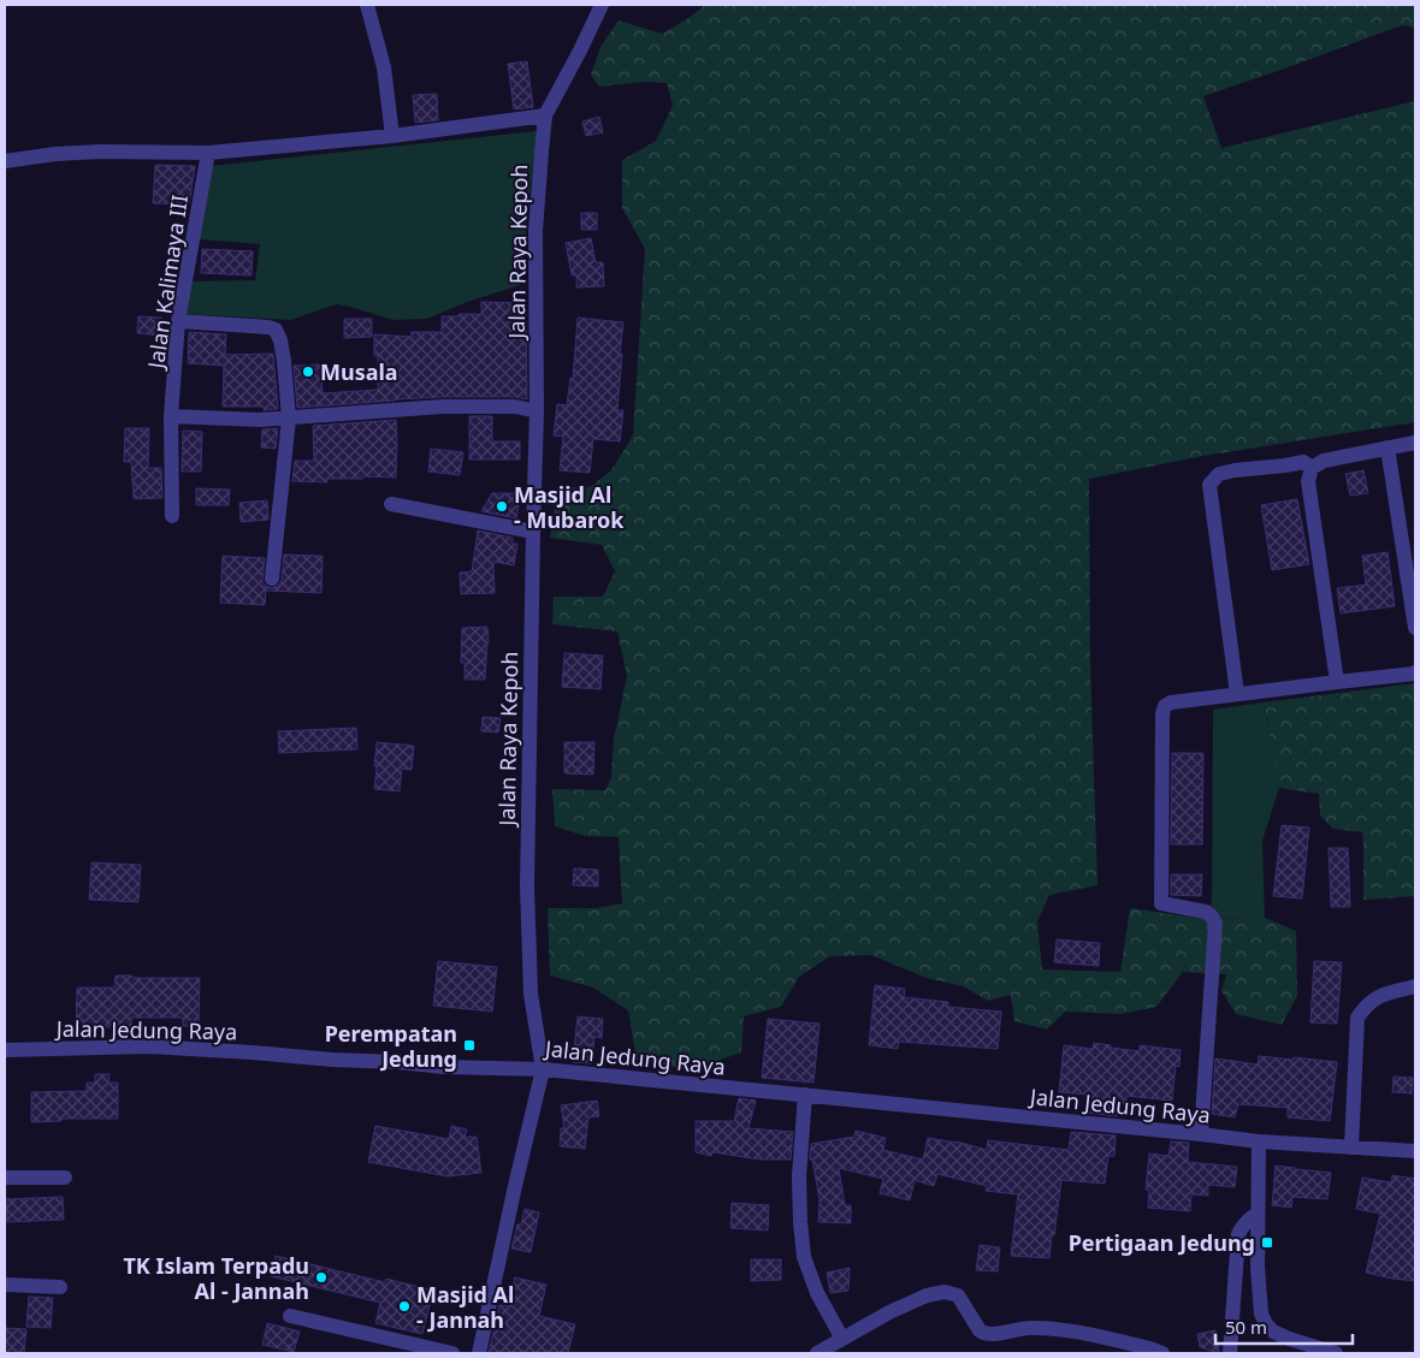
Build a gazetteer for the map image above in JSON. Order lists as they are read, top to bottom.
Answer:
{
  "streets": {
    "street": ["Jalan Raya Kepoh", "Jalan Kalimaya III", "Jalan Jedung Raya"]
  },
  "crossings": [
    ["Jalan Raya Kepoh", "Jalan Jedung Raya"]
  ],
  "places": {
    "other": [
      "Musala",
      "Masjid Al - Mubarok",
      "TK Islam Terpadu Al - Jannah",
      "Masjid Al - Jannah"
    ],
    "transit": ["Perempatan Jedung", "Pertigaan Jedung"]
  },
  "scale_bar": "50 m"
}
